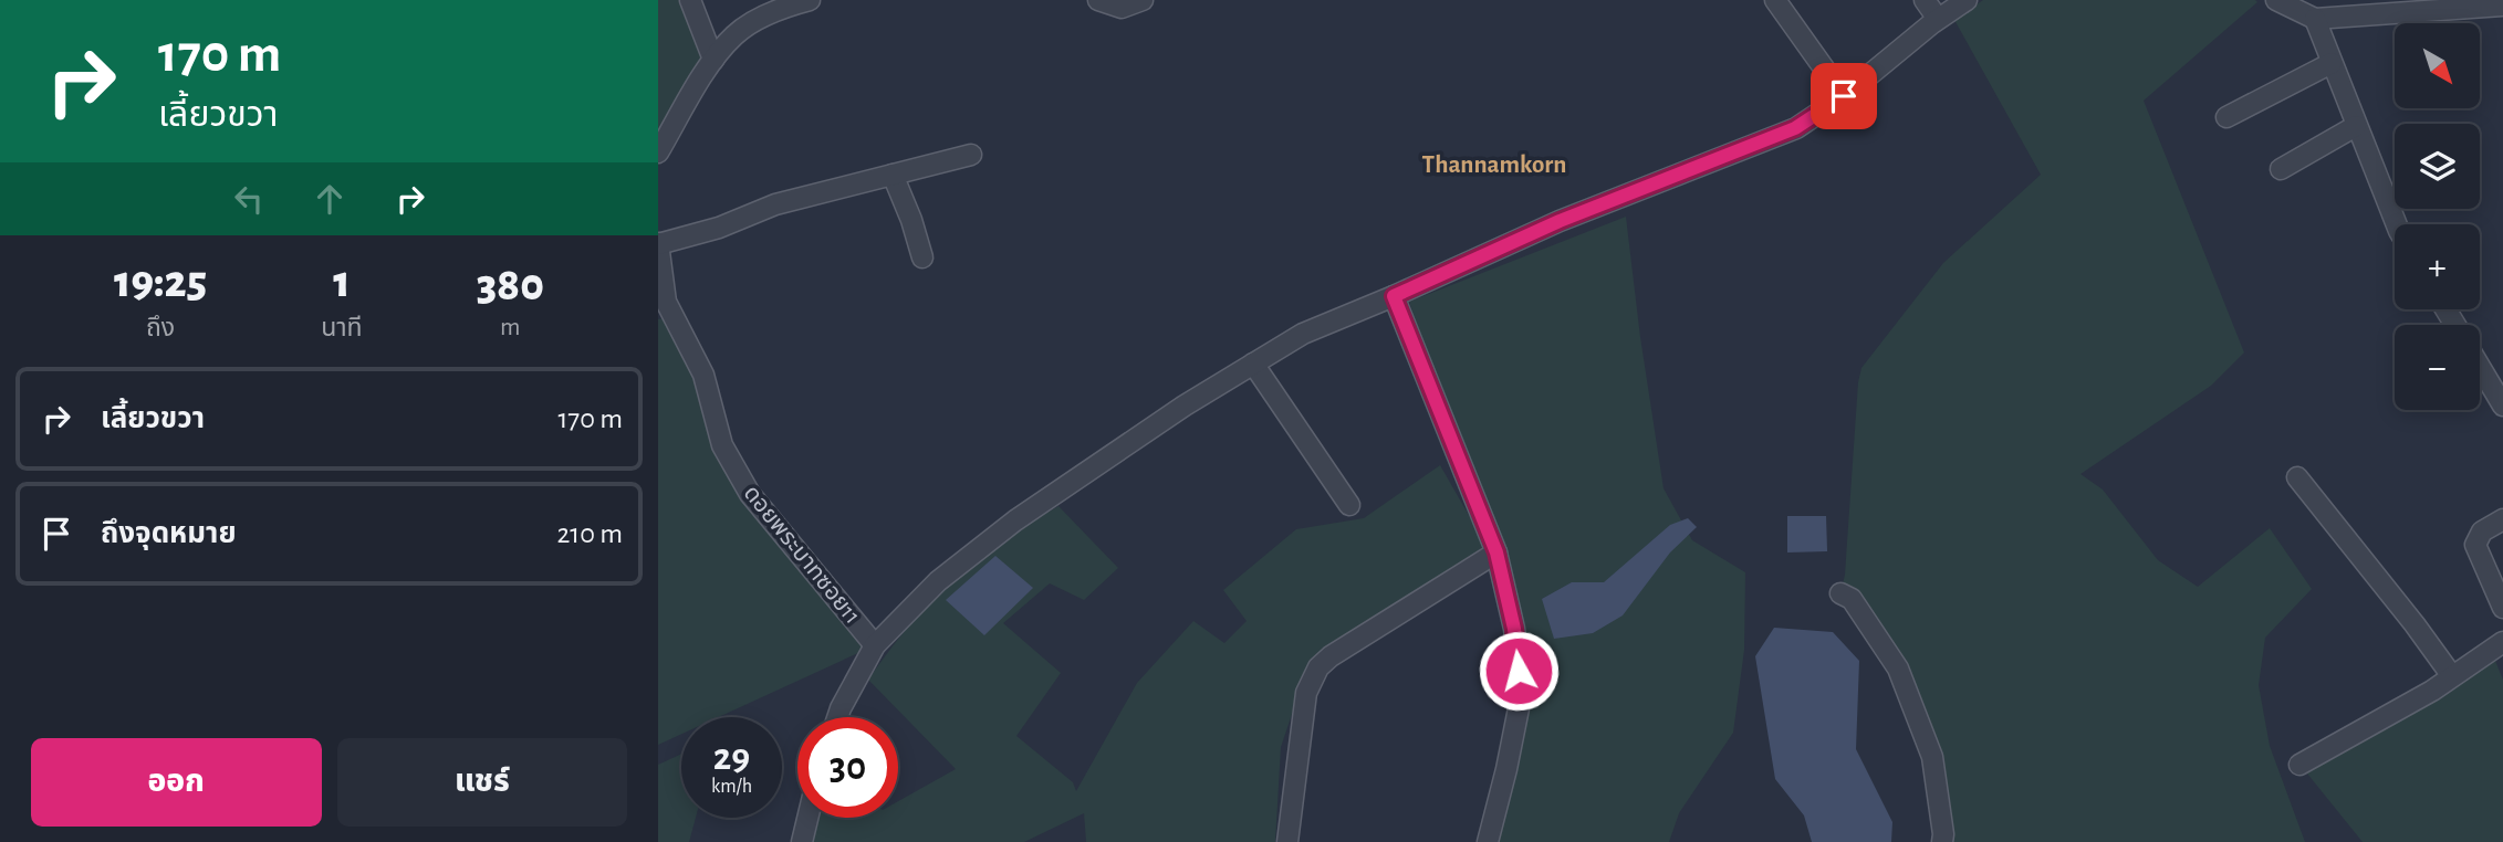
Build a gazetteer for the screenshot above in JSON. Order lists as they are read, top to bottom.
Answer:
{
  "streets": {
    "street": ["ดอยพระบาทซอย11"]
  },
  "districts": ["Thannamkorn"],
  "north": "bottom right",
  "page": {
    "turn": ["170 m", "เลี้ยวขวา"],
    "map_buttons": ["+", "−"],
    "eta": [
      "19:25",
      "ถึง",
      "1",
      "นาที",
      "380",
      "m"
    ],
    "list": [
      {
        "name": "เลี้ยวขวา",
        "value": "170 m"
      },
      {
        "name": "ถึงจุดหมาย",
        "value": "210 m"
      }
    ],
    "speed": "29 km/h",
    "limit": "30",
    "buttons": ["ออก", "แชร์"]
  }
}
